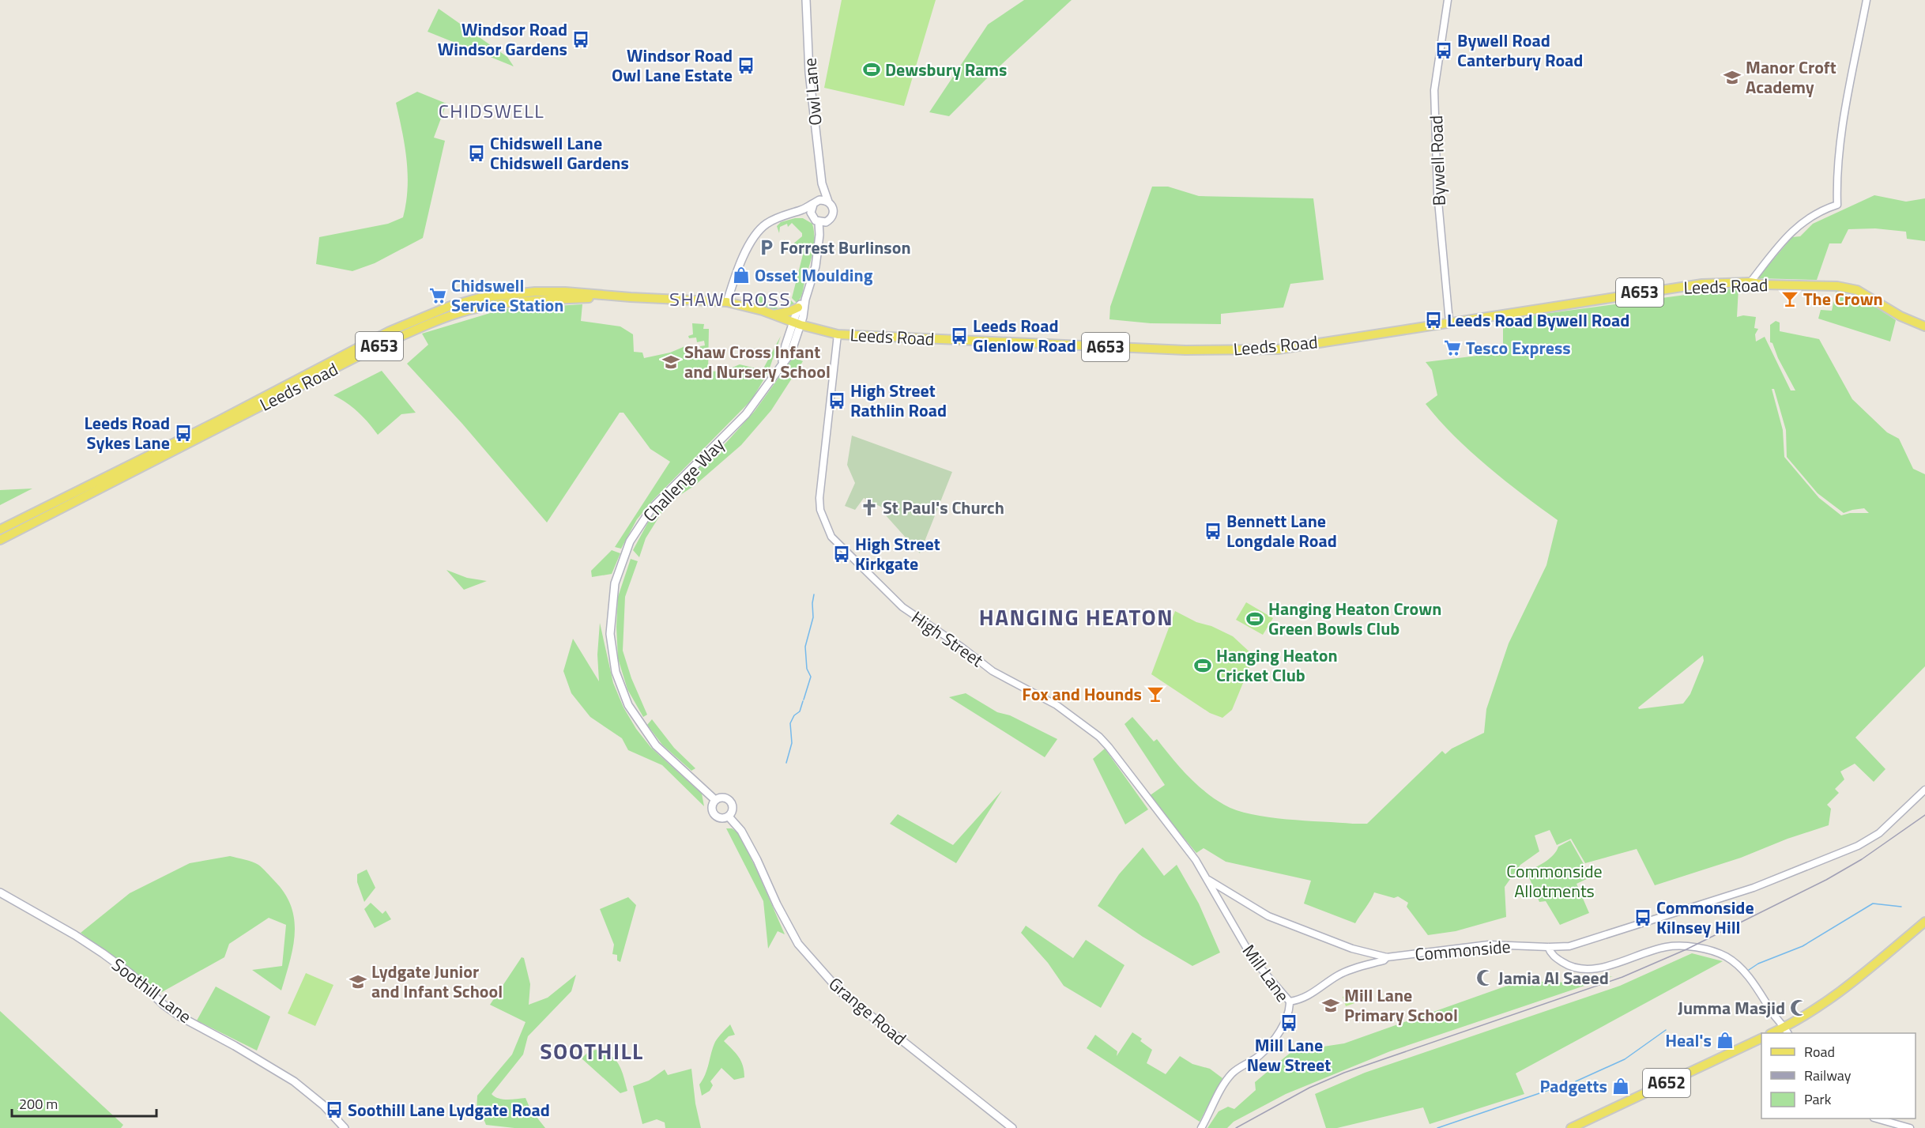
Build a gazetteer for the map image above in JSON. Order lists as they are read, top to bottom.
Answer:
{
  "streets": {
    "main road": [
      "Owl Lane",
      "Leeds Road",
      "A653",
      "Challenge Way",
      "Soothill Lane",
      "Grange Road",
      "A652"
    ],
    "street": [
      "Bywell Road",
      "High Street",
      "Commonside",
      "Mill Lane"
    ]
  },
  "crossings": [
    ["Bywell Road", "Leeds Road"],
    ["Leeds Road", "Challenge Way"],
    ["Leeds Road", "High Street"],
    ["Challenge Way", "Grange Road"],
    ["High Street", "Commonside"],
    ["High Street", "Mill Lane"],
    ["Commonside", "Mill Lane"]
  ],
  "districts": [
    "CHIDSWELL",
    "SHAW CROSS",
    "HANGING HEATON",
    "SOOTHILL"
  ],
  "parks": ["Commonside Allotments"],
  "places": {
    "bus stop": [
      "Windsor Road Windsor Gardens",
      "Bywell Road Canterbury Road",
      "Windsor Road Owl Lane Estate",
      "Chidswell Lane Chidswell Gardens",
      "Leeds Road Bywell Road",
      "Leeds Road Glenlow Road",
      "High Street Rathlin Road",
      "Leeds Road Sykes Lane",
      "Bennett Lane Longdale Road",
      "High Street Kirkgate",
      "Commonside Kilnsey Hill",
      "Mill Lane New Street",
      "Soothill Lane Lydgate Road"
    ],
    "sports": ["Dewsbury Rams", "Hanging Heaton Crown Green Bowls Club", "Hanging Heaton Cricket Club"],
    "school or university": [
      "Manor Croft Academy",
      "Shaw Cross Infant and Nursery School",
      "Lydgate Junior and Infant School",
      "Mill Lane Primary School"
    ],
    "parking": ["Forrest Burlinson"],
    "shop": ["Osset Moulding", "Heal's", "Padgetts"],
    "supermarket": ["Chidswell Service Station", "Tesco Express"],
    "bar": ["The Crown", "Fox and Hounds"],
    "church": ["St Paul's Church"],
    "mosque": ["Jamia Al Saeed", "Jumma Masjid"]
  },
  "legend": ["Road", "Railway", "Park"],
  "scale_bar": "200 m"
}
